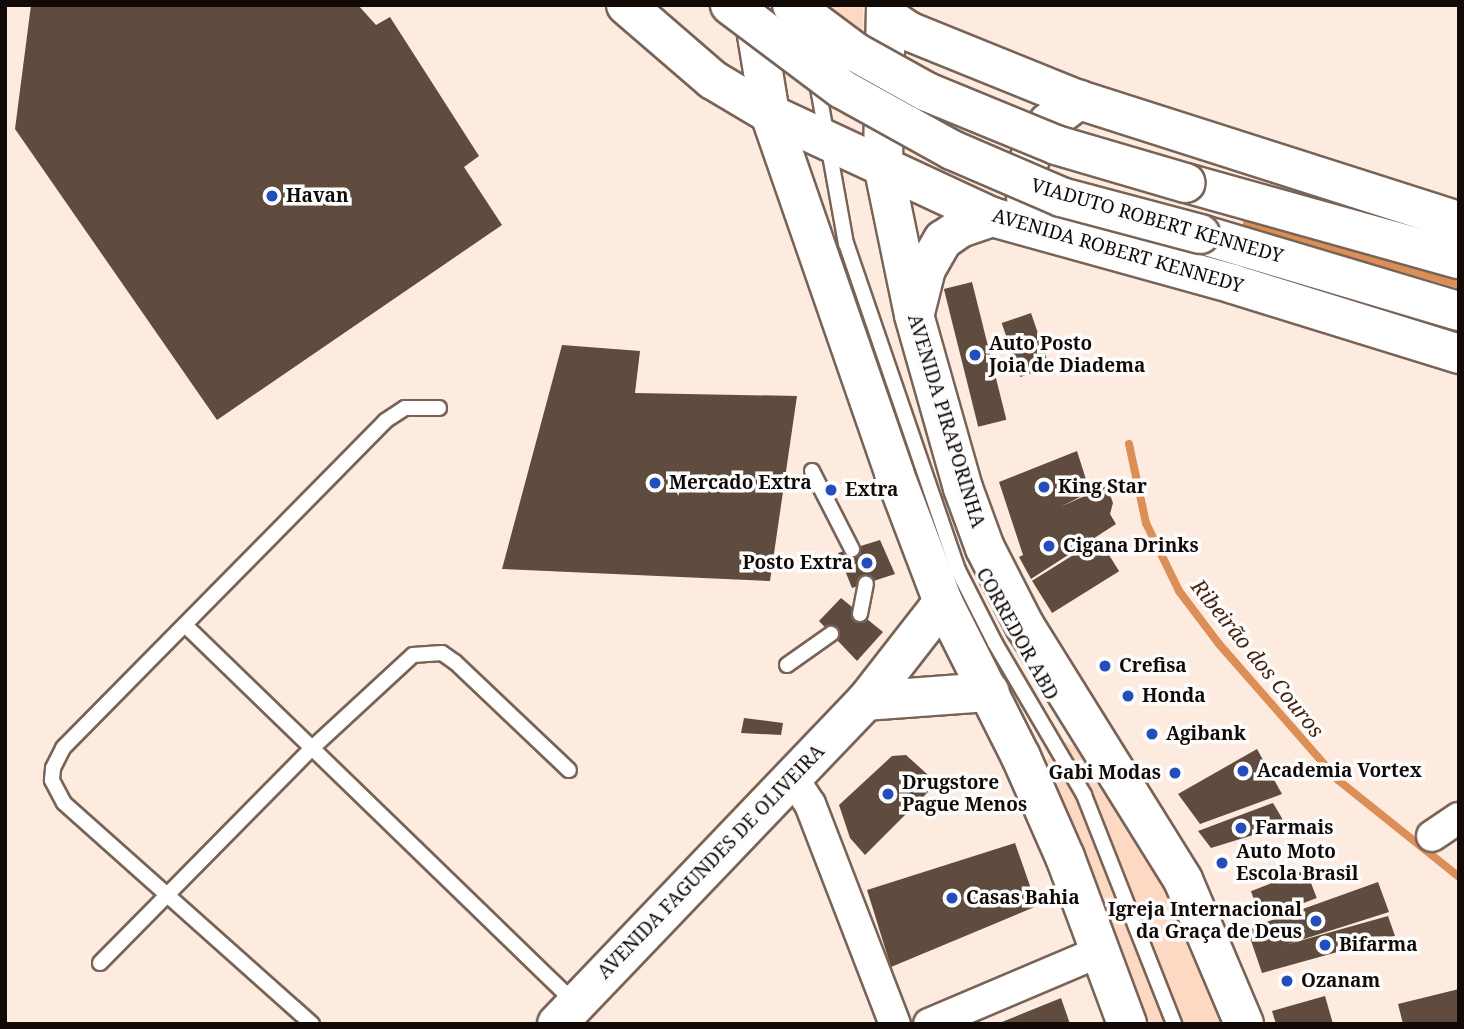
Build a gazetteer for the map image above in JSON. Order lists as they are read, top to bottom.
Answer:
{
  "streets": {
    "main road": [
      "VIADUTO ROBERT KENNEDY",
      "AVENIDA ROBERT KENNEDY",
      "AVENIDA PIRAPORINHA",
      "AVENIDA FAGUNDES DE OLIVEIRA"
    ],
    "lane": ["CORREDOR ABD"]
  },
  "crossings": [
    ["AVENIDA ROBERT KENNEDY", "AVENIDA PIRAPORINHA"],
    ["AVENIDA ROBERT KENNEDY", "CORREDOR ABD"]
  ],
  "water": ["Ribeirão dos Couros"],
  "places": [
    "Havan",
    "Auto Posto Joia de Diadema",
    "Mercado Extra",
    "King Star",
    "Extra",
    "Cigana Drinks",
    "Posto Extra",
    "Crefisa",
    "Honda",
    "Agibank",
    "Academia Vortex",
    "Gabi Modas",
    "Drugstore Pague Menos",
    "Farmais",
    "Auto Moto Escola Brasil",
    "Casas Bahia",
    "Igreja Internacional da Graça de Deus",
    "Bifarma",
    "Ozanam"
  ]
}
